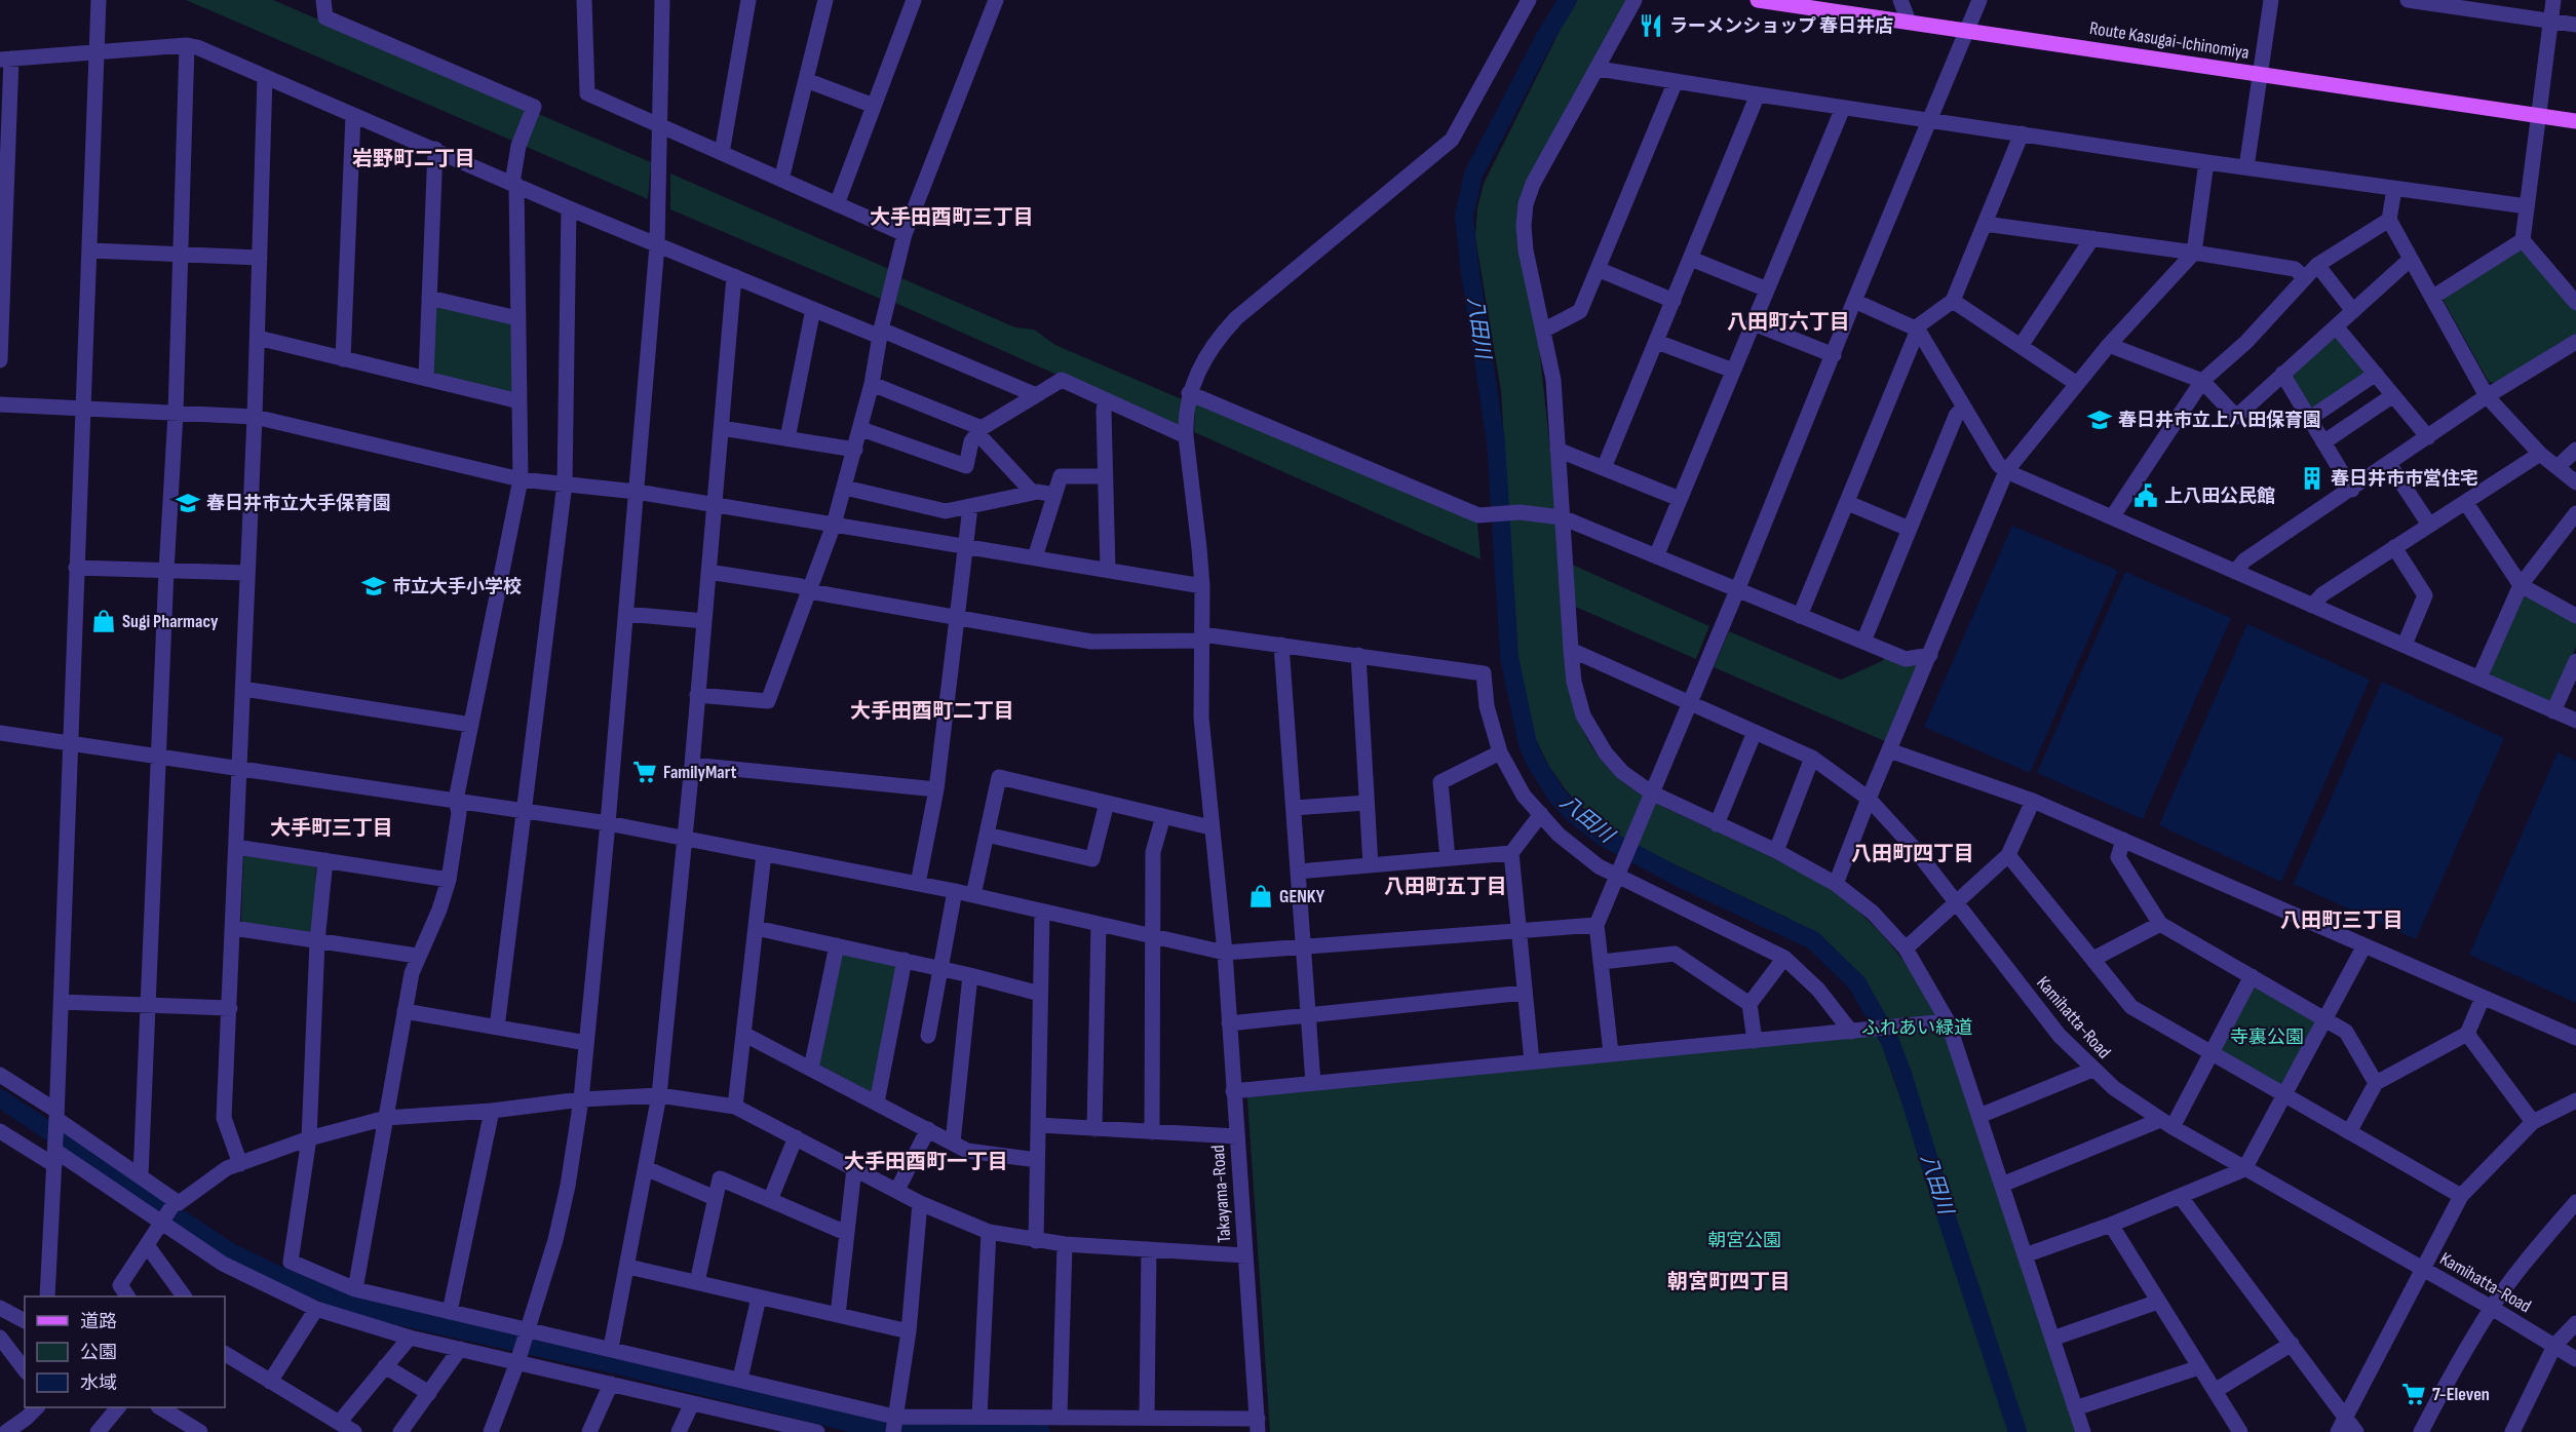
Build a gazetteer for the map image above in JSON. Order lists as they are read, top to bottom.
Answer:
{
  "streets": {
    "main road": ["Route Kasugai-Ichinomiya"],
    "street": ["Kamihatta-Road", "Takayama-Road"]
  },
  "districts": [
    "岩野町二丁目",
    "大手田酉町三丁目",
    "八田町六丁目",
    "大手田酉町二丁目",
    "大手町三丁目",
    "八田町四丁目",
    "八田町五丁目",
    "八田町三丁目",
    "大手田酉町一丁目",
    "朝宮町四丁目"
  ],
  "water": ["八田川"],
  "parks": ["ふれあい緑道", "寺裏公園", "朝宮公園"],
  "places": {
    "restaurant": ["ラーメンショップ 春日井店"],
    "school or university": ["春日井市立上八田保育園", "春日井市立大手保育園", "市立大手小学校"],
    "building": ["春日井市市営住宅"],
    "public building": ["上八田公民館"],
    "shop": ["Sugi Pharmacy", "GENKY"],
    "supermarket": ["FamilyMart", "7-Eleven"]
  },
  "legend": ["道路", "公園", "水域"]
}
